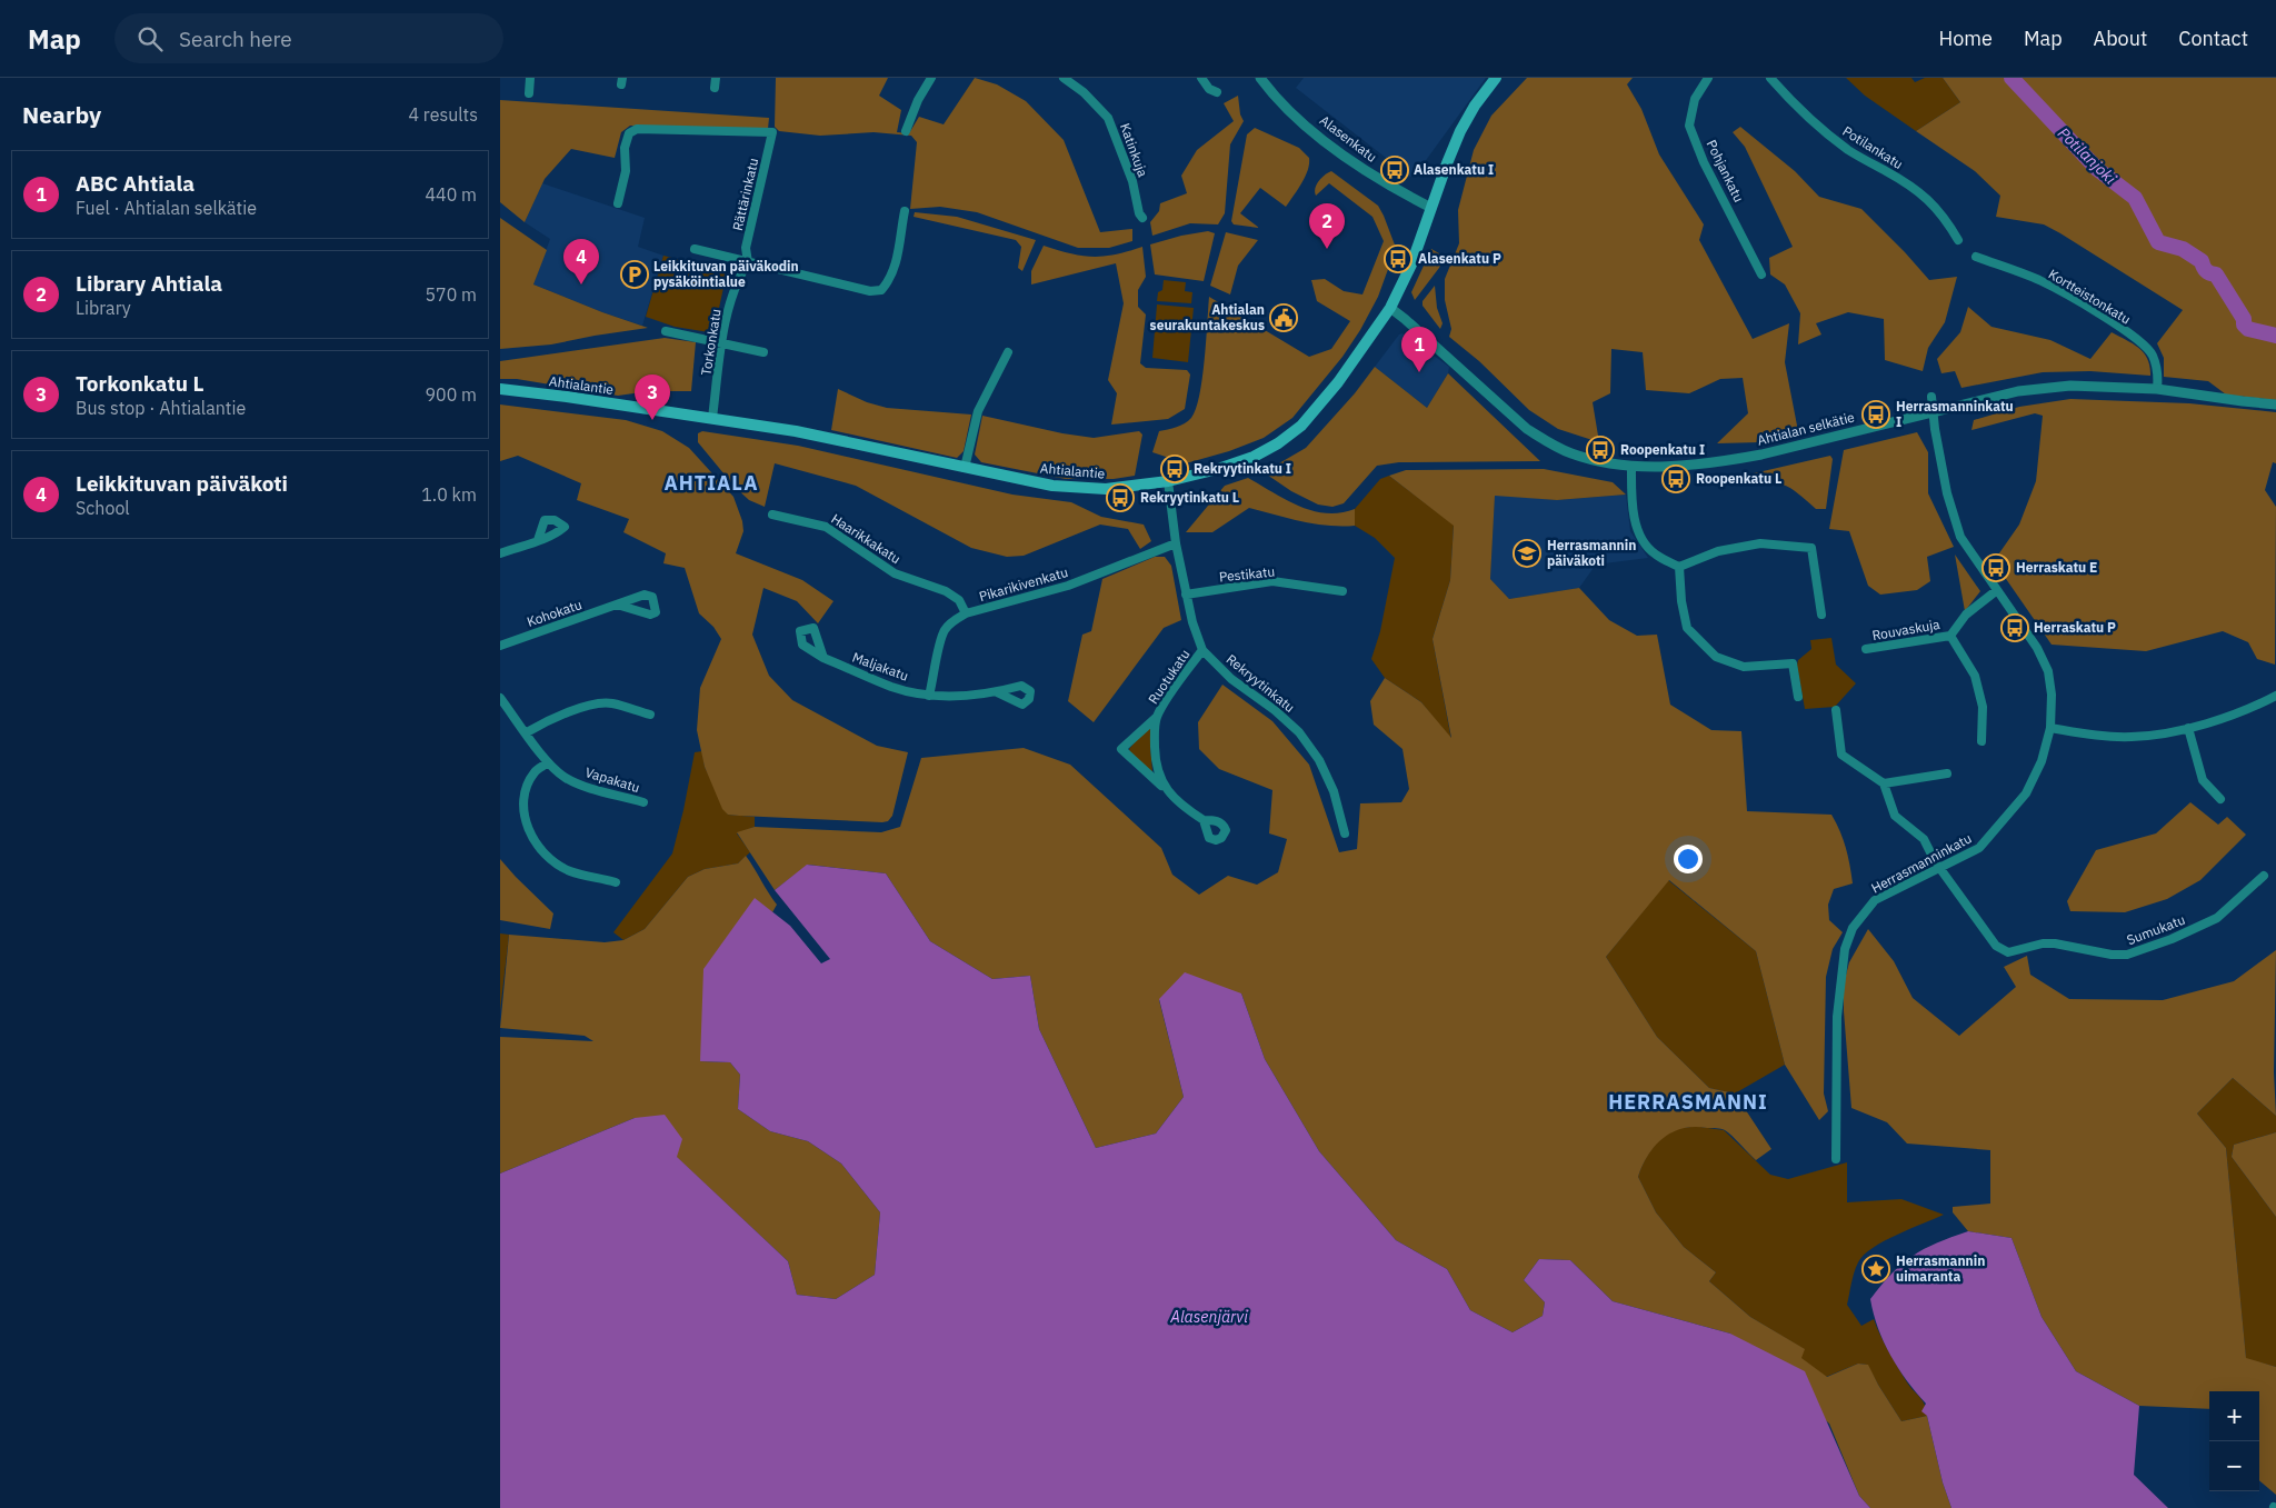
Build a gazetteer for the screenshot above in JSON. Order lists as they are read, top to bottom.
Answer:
{
  "streets": {
    "main road": ["Ahtialantie"],
    "street": [
      "Alasenkatu",
      "Potilankatu",
      "Katinkuja",
      "Pohjankatu",
      "Rättärinkatu",
      "Kortteistonkatu",
      "Torkonkatu",
      "Ahtialan selkätie",
      "Haarikkakatu",
      "Pestikatu",
      "Pikarikivenkatu",
      "Kohokatu",
      "Rouvaskuja",
      "Maljakatu",
      "Ruotukatu",
      "Rekryytinkatu",
      "Vapakatu",
      "Herrasmanninkatu",
      "Sumukatu"
    ]
  },
  "crossings": [
    ["Alasenkatu", "Ahtialantie"],
    ["Rättärinkatu", "Torkonkatu"],
    ["Kortteistonkatu", "Ahtialan selkätie"],
    ["Torkonkatu", "Ahtialantie"],
    ["Ahtialantie", "Ahtialan selkätie"],
    ["Ahtialantie", "Rekryytinkatu"],
    ["Ahtialan selkätie", "Herrasmanninkatu"],
    ["Haarikkakatu", "Pikarikivenkatu"],
    ["Pestikatu", "Rekryytinkatu"],
    ["Pikarikivenkatu", "Maljakatu"],
    ["Pikarikivenkatu", "Rekryytinkatu"],
    ["Ruotukatu", "Rekryytinkatu"],
    ["Herrasmanninkatu", "Sumukatu"]
  ],
  "districts": ["AHTIALA", "HERRASMANNI"],
  "water": ["Potilanjoki", "Alasenjärvi"],
  "places": {
    "bus stop": [
      "Alasenkatu I",
      "Alasenkatu P",
      "Herrasmanninkatu I",
      "Roopenkatu I",
      "Rekryytinkatu I",
      "Roopenkatu L",
      "Rekryytinkatu L",
      "Herraskatu E",
      "Herraskatu P"
    ],
    "parking": ["Leikkituvan päiväkodin pysäköintialue"],
    "public building": ["Ahtialan seurakuntakeskus"],
    "school or university": ["Herrasmannin päiväkoti"],
    "place": ["Herrasmannin uimaranta"]
  },
  "page": {
    "header": "Map",
    "search": "Search here",
    "nav": [
      "Home",
      "Map",
      "About",
      "Contact"
    ],
    "heading": ["Nearby", "4 results"],
    "list": [
      {
        "mark": "1",
        "name": "ABC Ahtiala",
        "note": "Fuel · Ahtialan selkätie",
        "value": "440 m"
      },
      {
        "mark": "2",
        "name": "Library Ahtiala",
        "note": "Library",
        "value": "570 m"
      },
      {
        "mark": "3",
        "name": "Torkonkatu L",
        "note": "Bus stop · Ahtialantie",
        "value": "900 m"
      },
      {
        "mark": "4",
        "name": "Leikkituvan päiväkoti",
        "note": "School",
        "value": "1.0 km"
      }
    ],
    "pins": [
      "2",
      "4",
      "1",
      "3"
    ],
    "map_buttons": ["+", "−"]
  }
}
